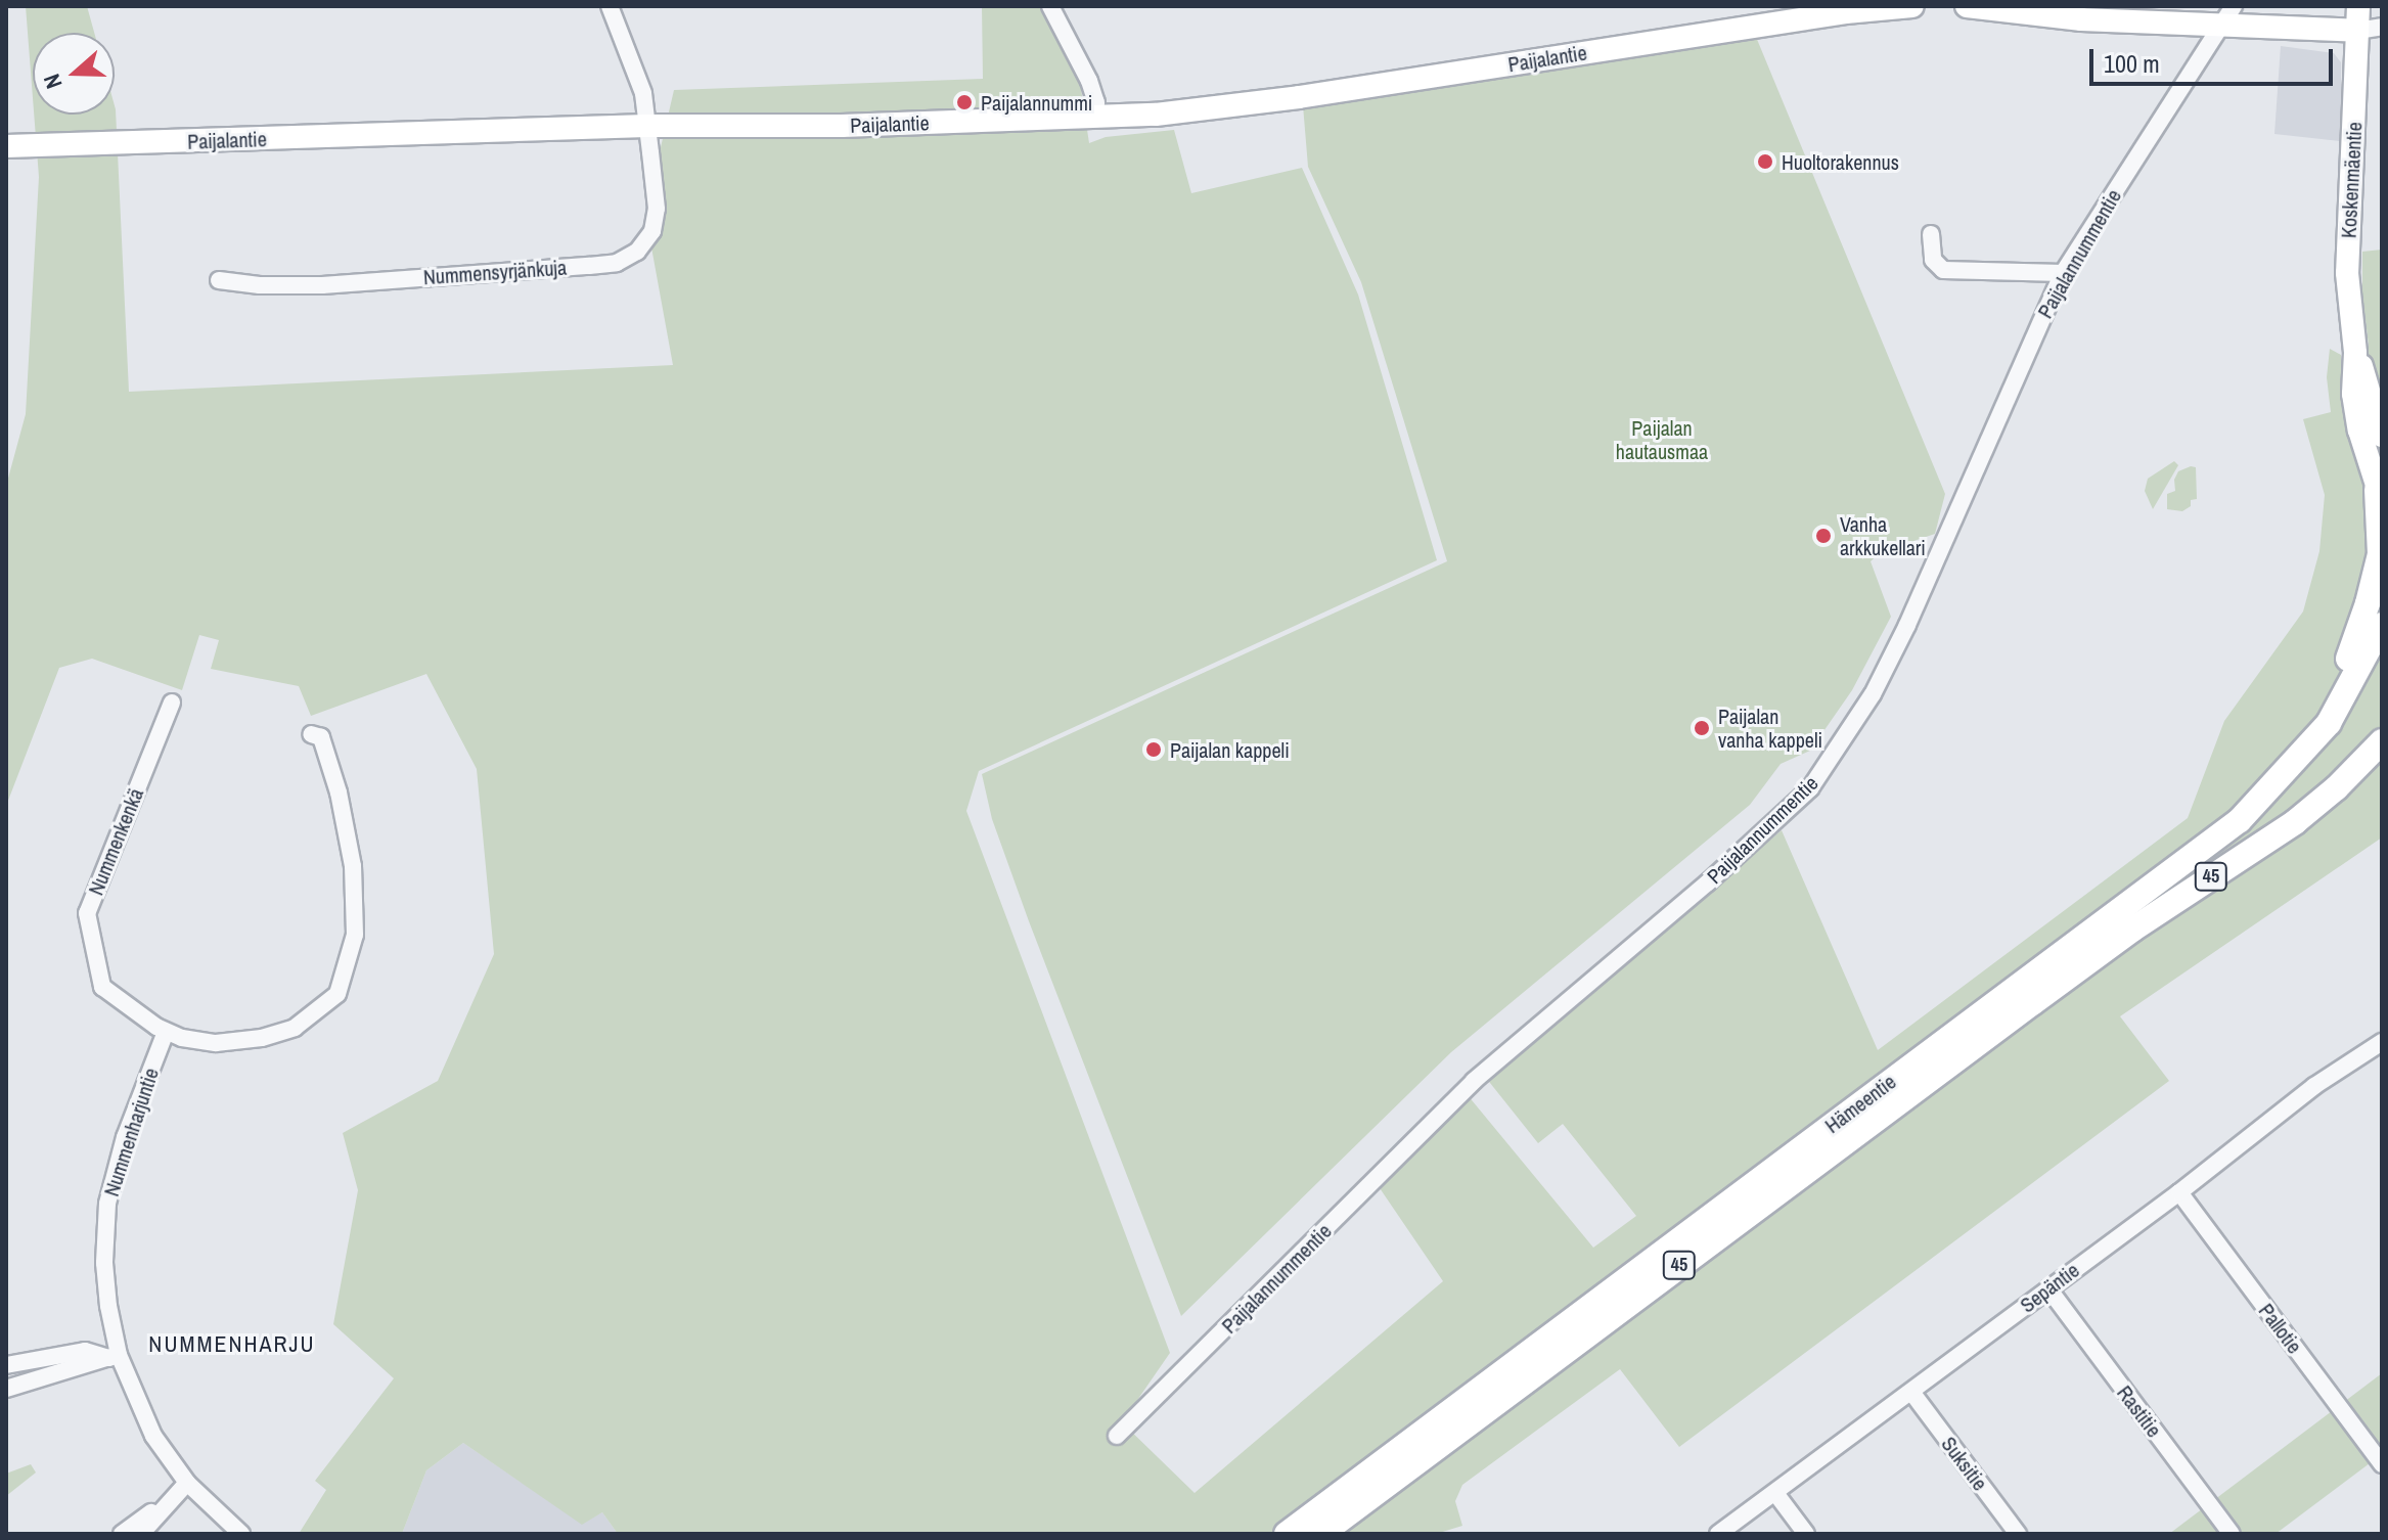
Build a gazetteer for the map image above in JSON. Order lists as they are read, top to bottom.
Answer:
{
  "streets": {
    "main road": ["45", "Hämeentie"],
    "street": [
      "Paijalantie",
      "Koskenmäentie",
      "Paijalannummentie",
      "Nummensyrjänkuja",
      "Nummenkenkä",
      "Nummenharjuntie",
      "Sepäntie",
      "Pallotie",
      "Rastitie",
      "Suksitie"
    ]
  },
  "crossings": [
    ["Paijalantie", "Nummensyrjänkuja"],
    ["Nummenkenkä", "Nummenharjuntie"],
    ["Sepäntie", "Pallotie"],
    ["Sepäntie", "Rastitie"],
    ["Sepäntie", "Suksitie"]
  ],
  "districts": ["NUMMENHARJU"],
  "parks": ["Paijalan hautausmaa"],
  "places": [
    "Paijalannummi",
    "Huoltorakennus",
    "Vanha arkkukellari",
    "Paijalan vanha kappeli",
    "Paijalan kappeli"
  ],
  "scale_bar": "100 m",
  "north": "left"
}
